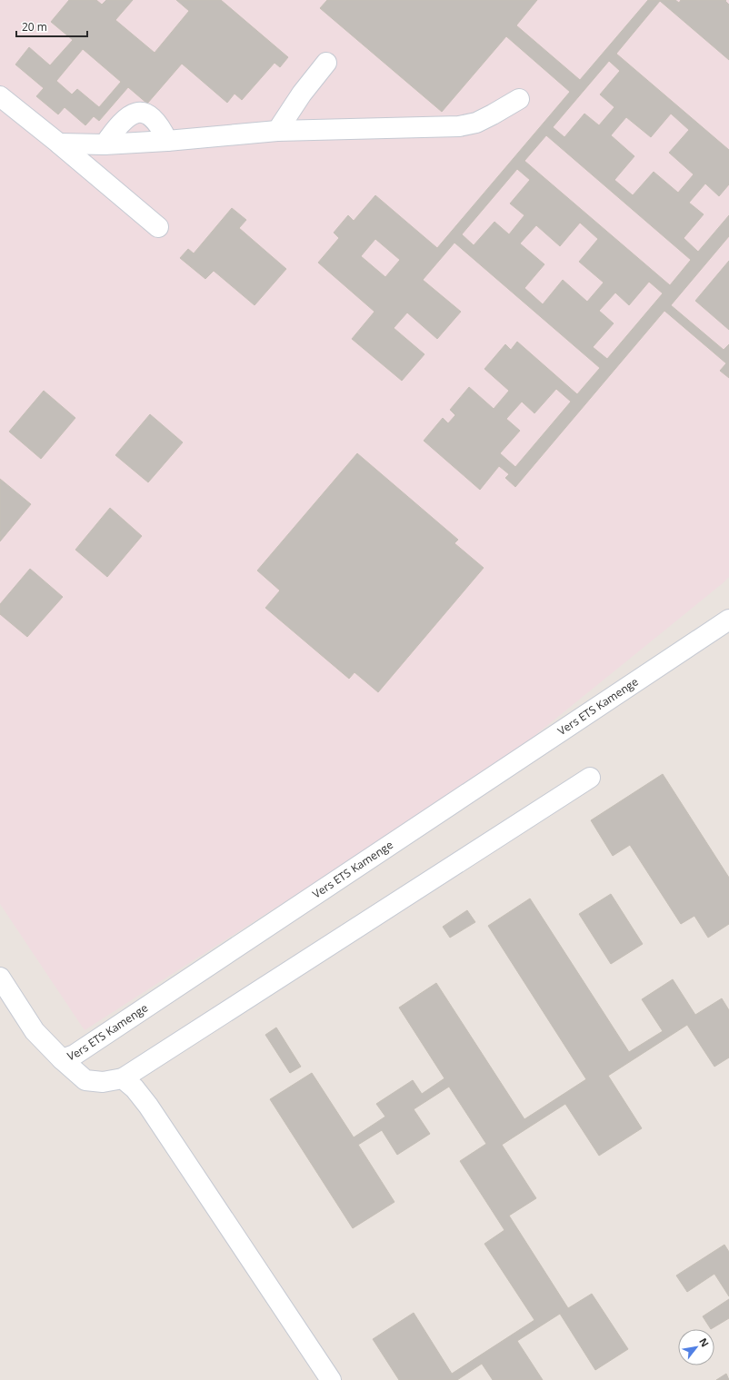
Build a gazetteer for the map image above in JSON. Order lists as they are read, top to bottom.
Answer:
{
  "streets": {
    "street": ["Vers ETS Kamenge"]
  },
  "scale_bar": "20 m",
  "north": "top right"
}
